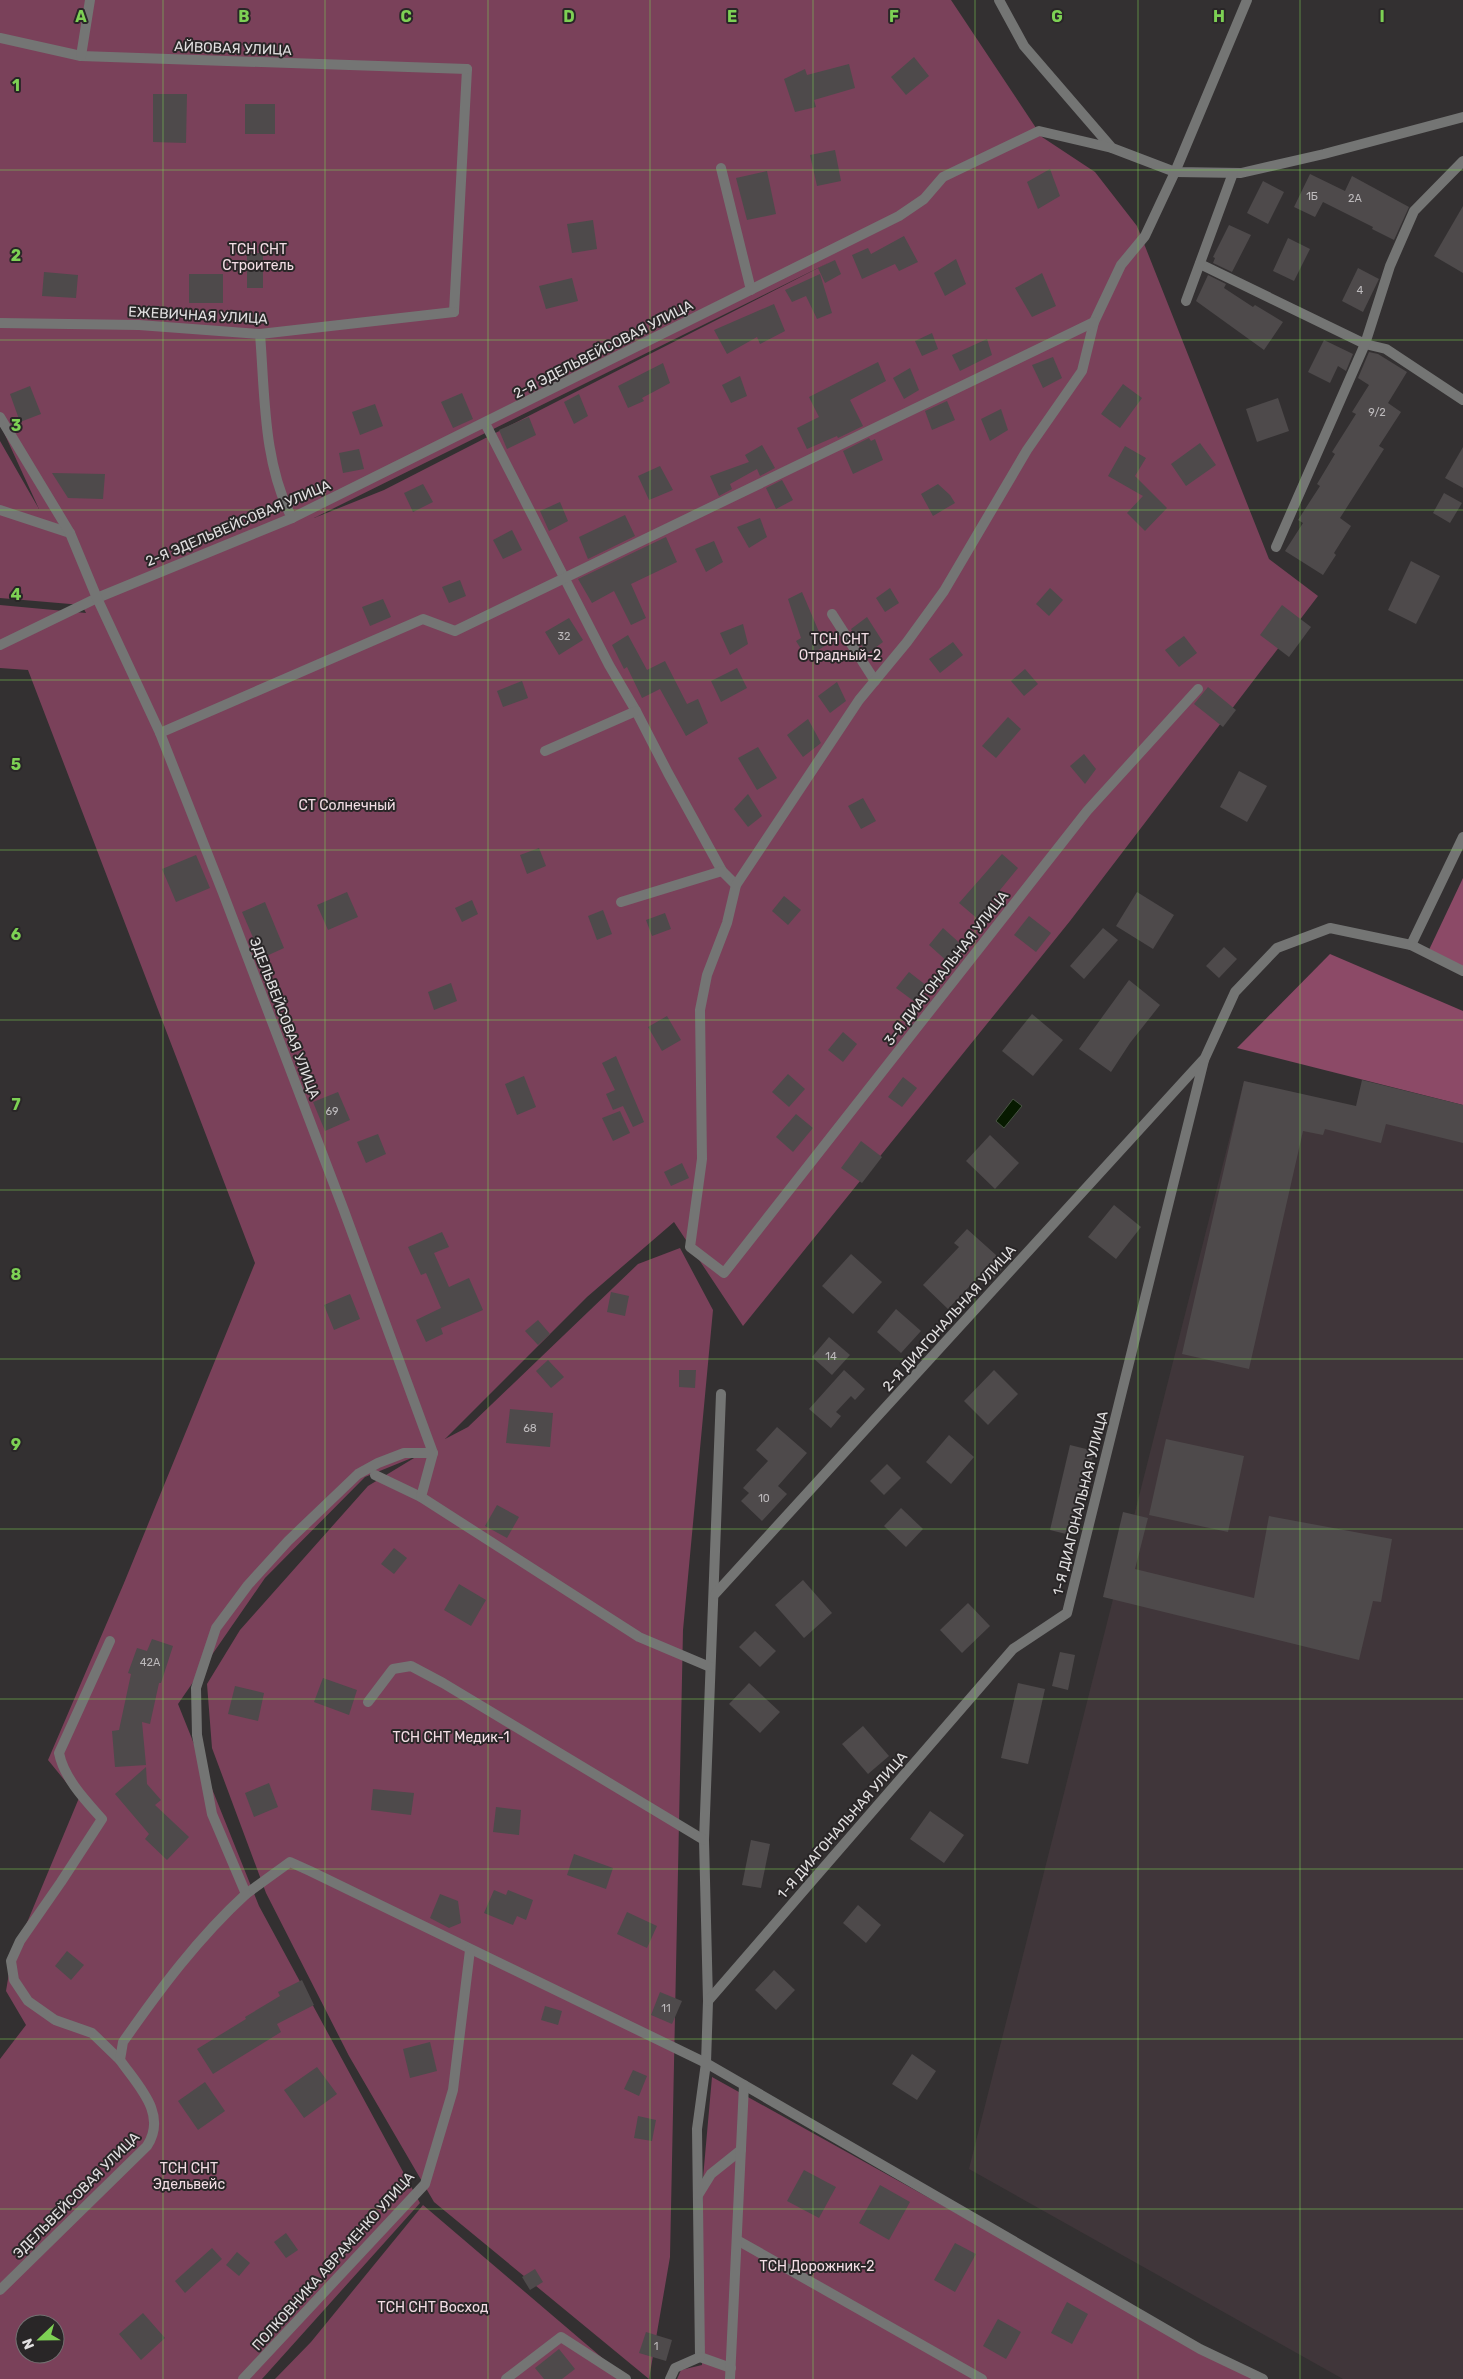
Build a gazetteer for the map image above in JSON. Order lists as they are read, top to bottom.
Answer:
{
  "streets": {
    "street": [
      "АЙВОВАЯ УЛИЦА",
      "ЕЖЕВИЧНАЯ УЛИЦА",
      "2-Я ЭДЕЛЬВЕЙСОВАЯ УЛИЦА",
      "3-Я ДИАГОНАЛЬНАЯ УЛИЦА",
      "ЭДЕЛЬВЕЙСОВАЯ УЛИЦА",
      "2-Я ДИАГОНАЛЬНАЯ УЛИЦА",
      "1-Я ДИАГОНАЛЬНАЯ УЛИЦА",
      "ПОЛКОВНИКА АВРАМЕНКО УЛИЦА"
    ]
  },
  "crossings": [
    ["АЙВОВАЯ УЛИЦА", "ЕЖЕВИЧНАЯ УЛИЦА"],
    ["2-Я ЭДЕЛЬВЕЙСОВАЯ УЛИЦА", "ЭДЕЛЬВЕЙСОВАЯ УЛИЦА"],
    ["2-Я ДИАГОНАЛЬНАЯ УЛИЦА", "1-Я ДИАГОНАЛЬНАЯ УЛИЦА"]
  ],
  "parks": [
    "ТСН СНТ Строитель",
    "ТСН СНТ Отрадный-2",
    "СТ Солнечный",
    "ТСН СНТ Медик-1",
    "ТСН СНТ Эдельвейс",
    "ТСН Дорожник-2",
    "ТСН СНТ Восход"
  ],
  "house_numbers": [
    "1Б",
    "2А",
    "4",
    "9/2",
    "32",
    "69",
    "14",
    "68",
    "10",
    "42А",
    "11",
    "1"
  ],
  "north": "left",
  "grid": {
    "columns": [
      "A",
      "B",
      "C",
      "D",
      "E",
      "F",
      "G",
      "H",
      "I"
    ],
    "rows": [
      "1",
      "2",
      "3",
      "4",
      "5",
      "6",
      "7",
      "8",
      "9"
    ]
  }
}
